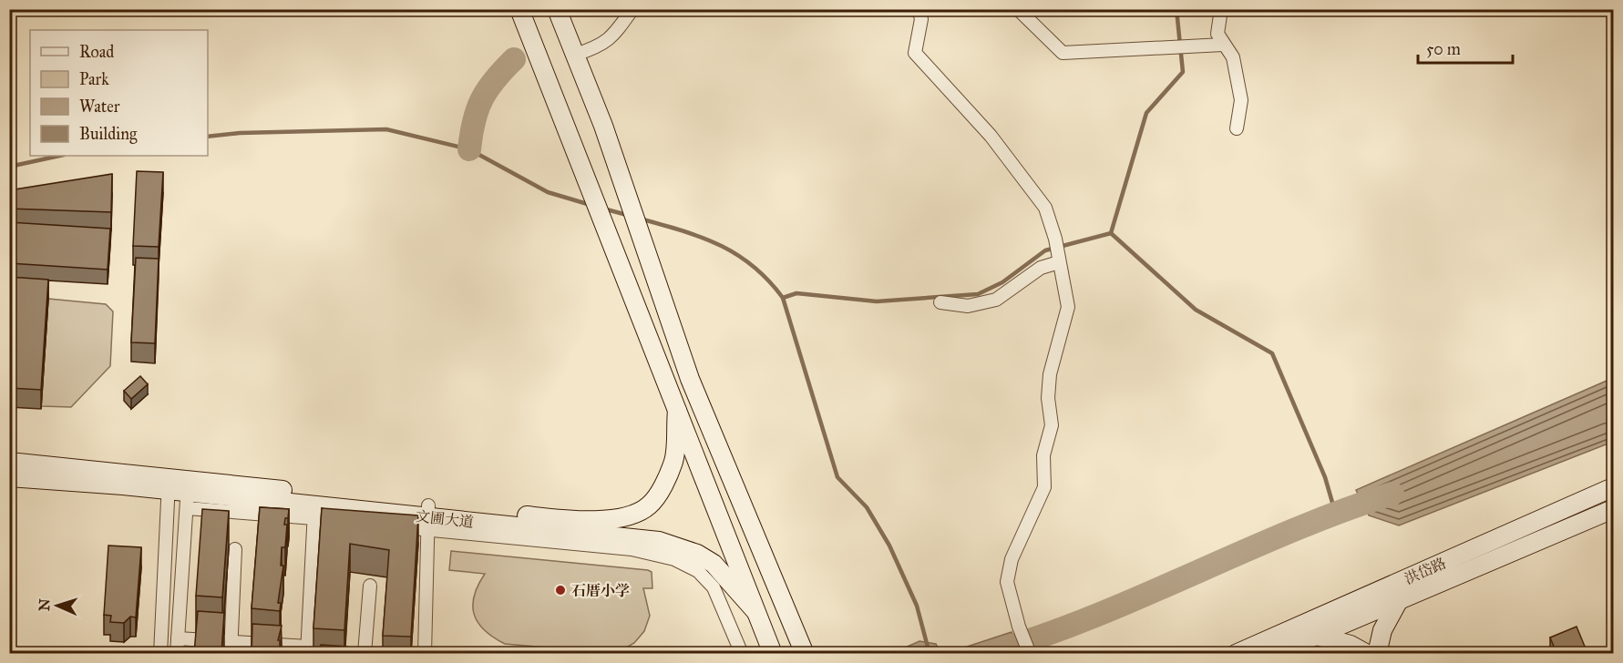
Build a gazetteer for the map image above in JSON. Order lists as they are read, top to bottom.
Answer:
{
  "streets": {
    "main road": ["文圃大道", "洪岱路"]
  },
  "places": ["石厝小学"],
  "legend": [
    "Road",
    "Park",
    "Water",
    "Building"
  ],
  "scale_bar": "50 m",
  "north": "left"
}
